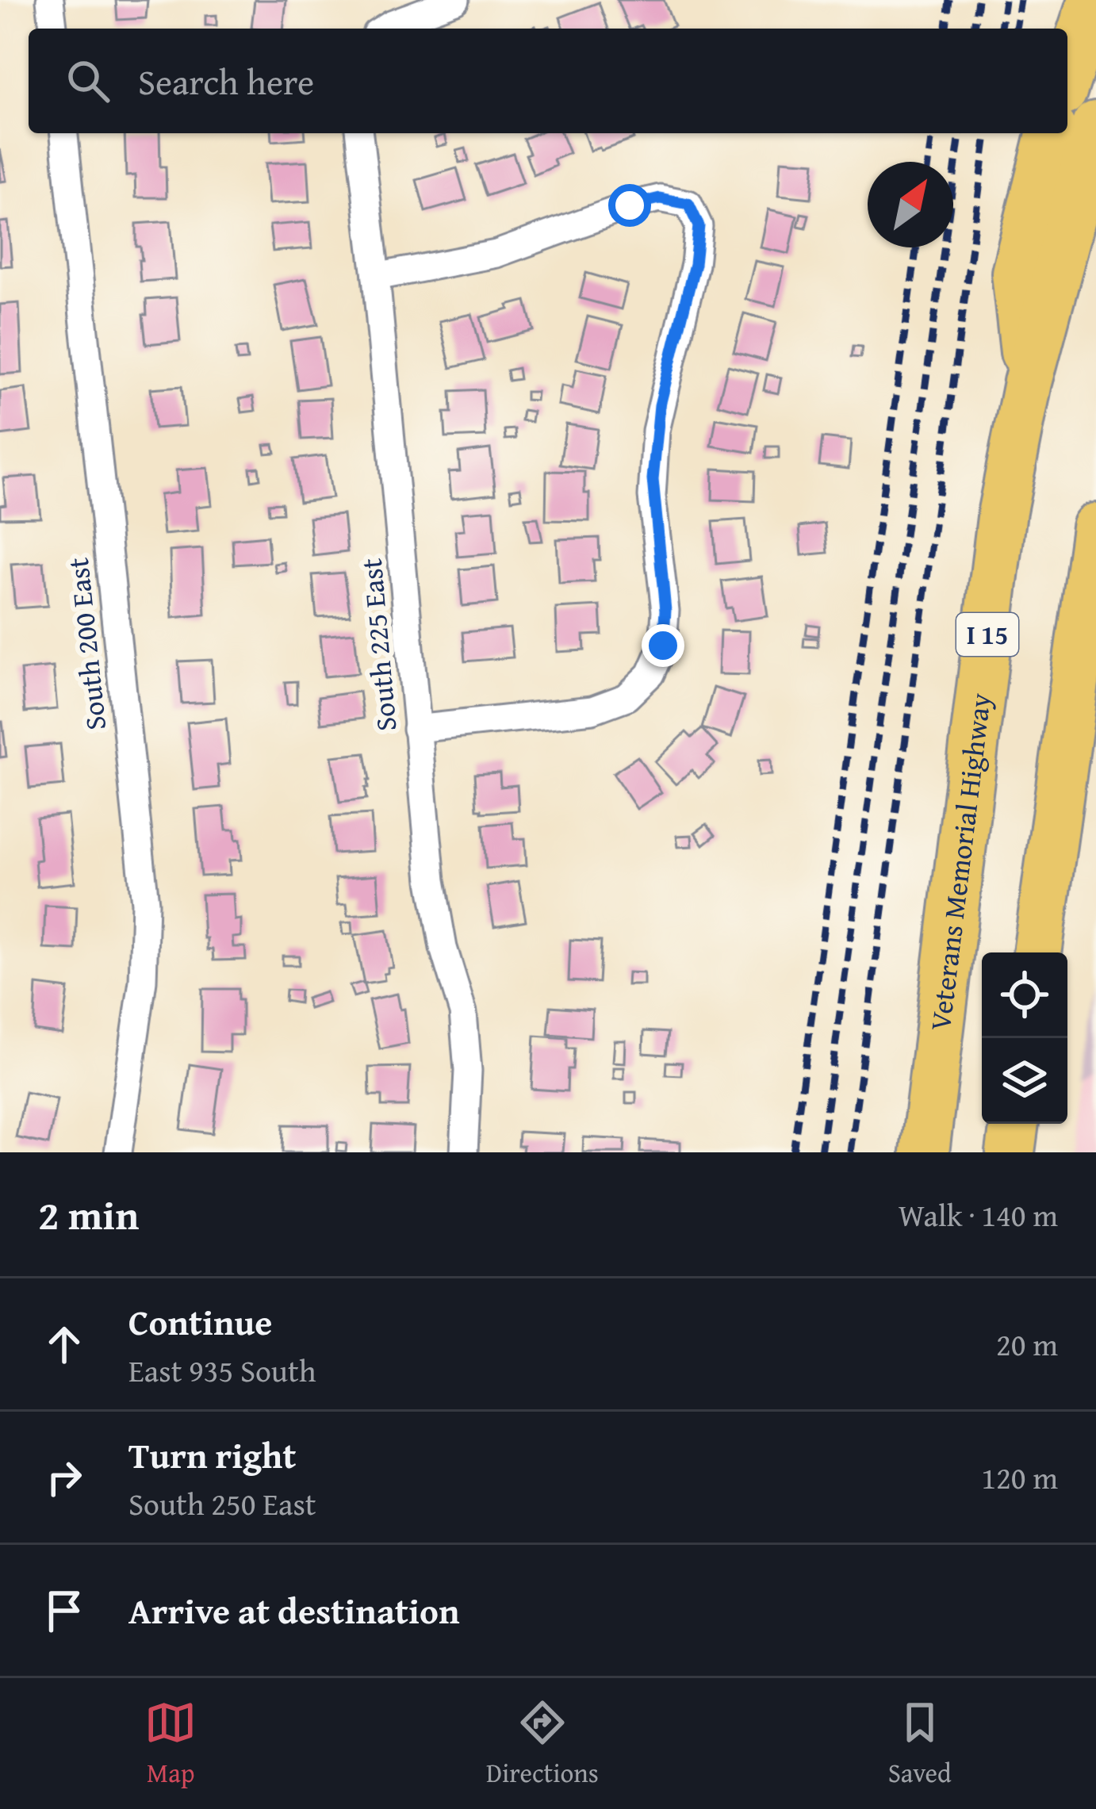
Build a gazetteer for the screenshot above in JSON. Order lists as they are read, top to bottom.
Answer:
{
  "streets": {
    "highway": ["I 15", "Veterans Memorial Highway"],
    "street": ["South 200 East", "South 225 East"]
  },
  "north": "top right",
  "page": {
    "search": "Search here",
    "heading": ["2 min", "Walk · 140 m"],
    "list": [
      ["Continue", "East 935 South", "20 m"],
      ["Turn right", "South 250 East", "120 m"],
      "Arrive at destination"
    ],
    "nav": ["Map", "Directions", "Saved"]
  }
}
